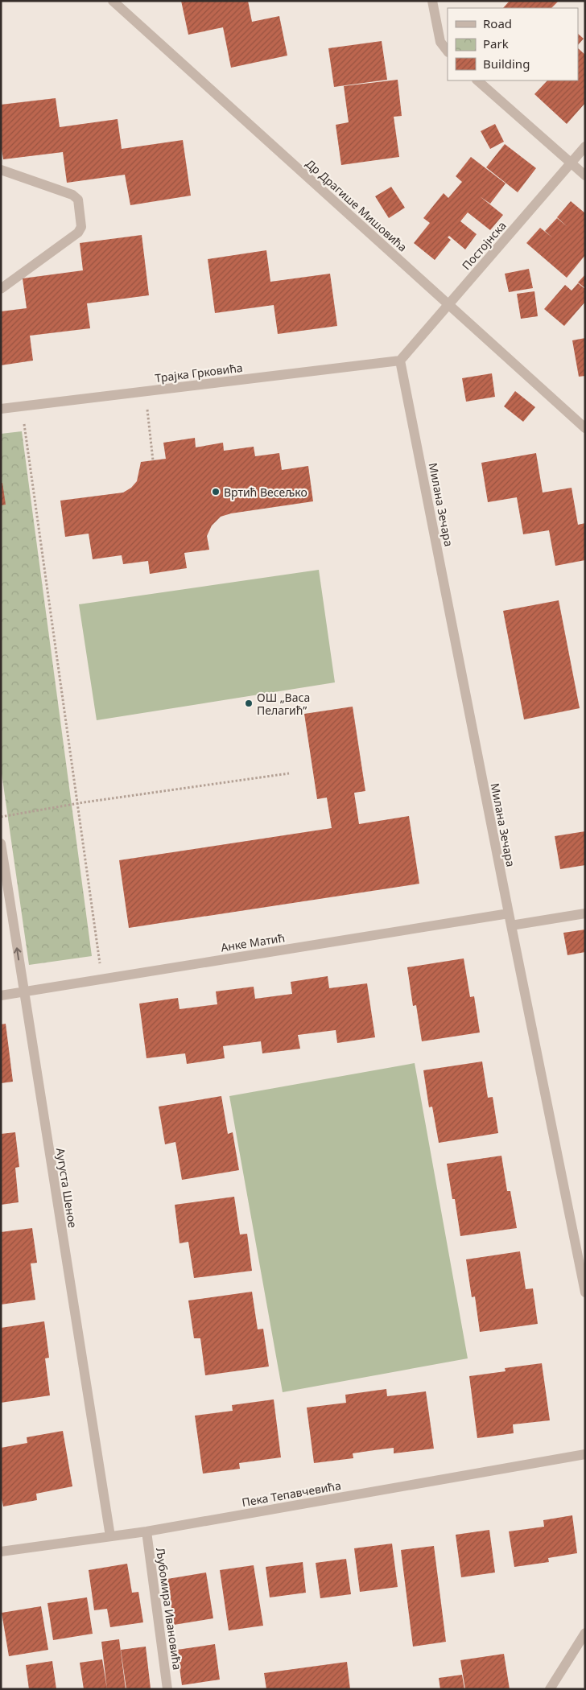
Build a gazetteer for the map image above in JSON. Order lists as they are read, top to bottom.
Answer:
{
  "streets": {
    "street": [
      "Др Драгише Мишовића",
      "Постојнска",
      "Трајка Грковића",
      "Милана Зечара",
      "Анке Матић",
      "Аугуста Шеное",
      "Пека Тепавчевића",
      "Љубомира Ивановића"
    ]
  },
  "crossings": [
    ["Др Драгише Мишовића", "Постојнска"],
    ["Постојнска", "Трајка Грковића"],
    ["Постојнска", "Милана Зечара"],
    ["Трајка Грковића", "Милана Зечара"],
    ["Милана Зечара", "Анке Матић"],
    ["Анке Матић", "Аугуста Шеное"],
    ["Аугуста Шеное", "Пека Тепавчевића"],
    ["Пека Тепавчевића", "Љубомира Ивановића"]
  ],
  "places": ["Вртић Весељко", "ОШ „Васа Пелагић”"],
  "legend": ["Road", "Park", "Building"]
}
